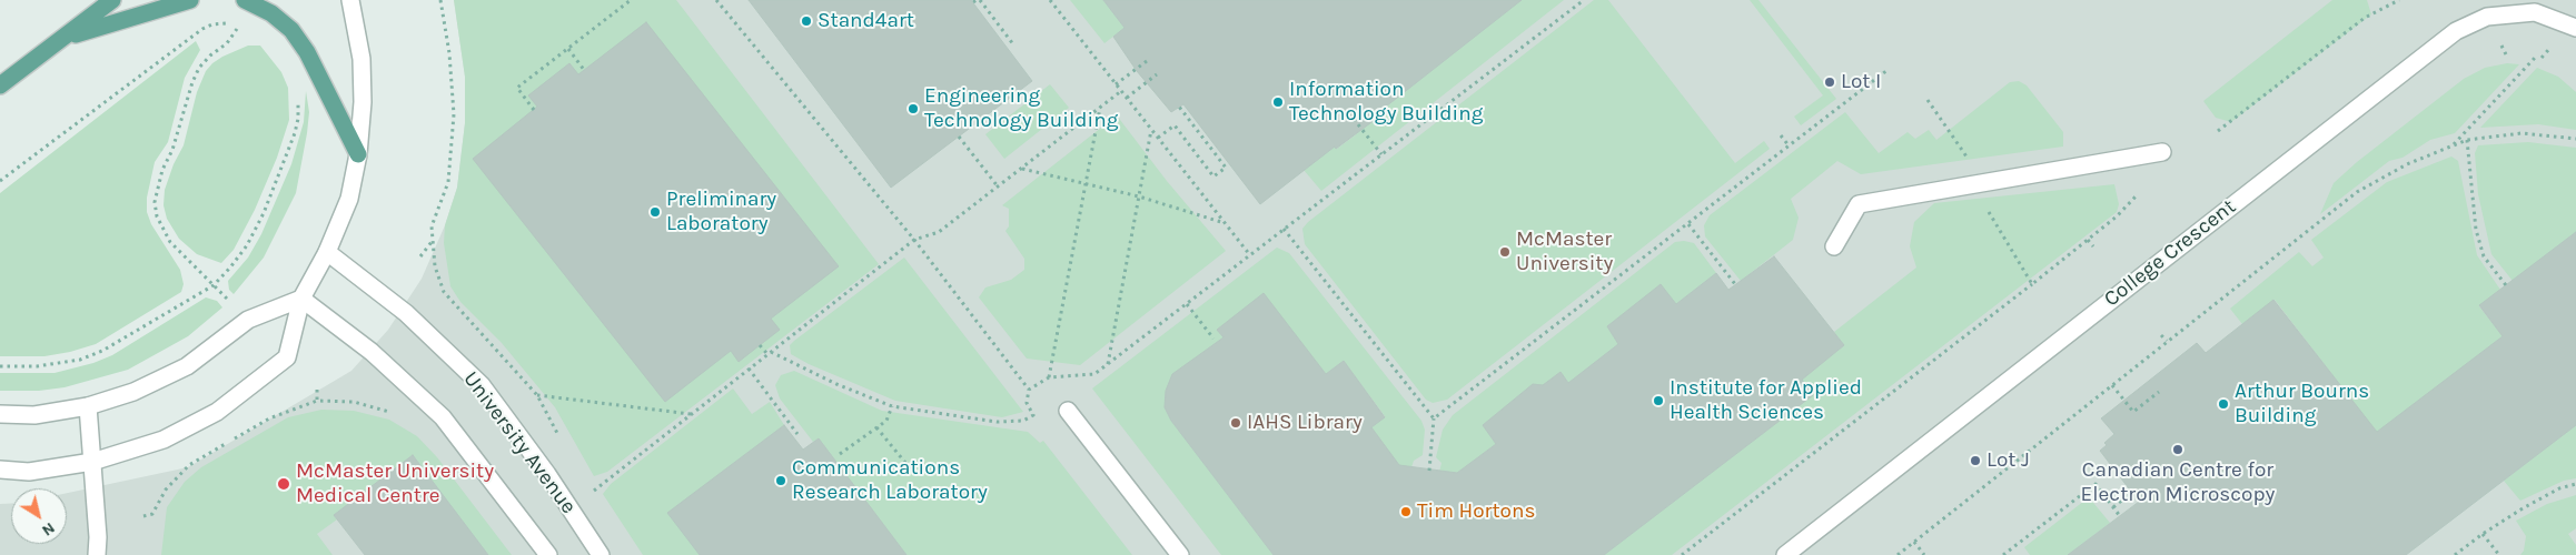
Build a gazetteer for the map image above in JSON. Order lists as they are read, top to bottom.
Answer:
{
  "streets": {
    "street": ["College Crescent", "University Avenue"]
  },
  "places": [
    "Stand4art",
    "Lot I",
    "Information Technology Building",
    "Engineering Technology Building",
    "Preliminary Laboratory",
    "McMaster University",
    "Institute for Applied Health Sciences",
    "Arthur Bourns Building",
    "IAHS Library",
    "Canadian Centre for Electron Microscopy",
    "Lot J",
    "Communications Research Laboratory",
    "McMaster University Medical Centre",
    "Tim Hortons"
  ],
  "north": "bottom right"
}
